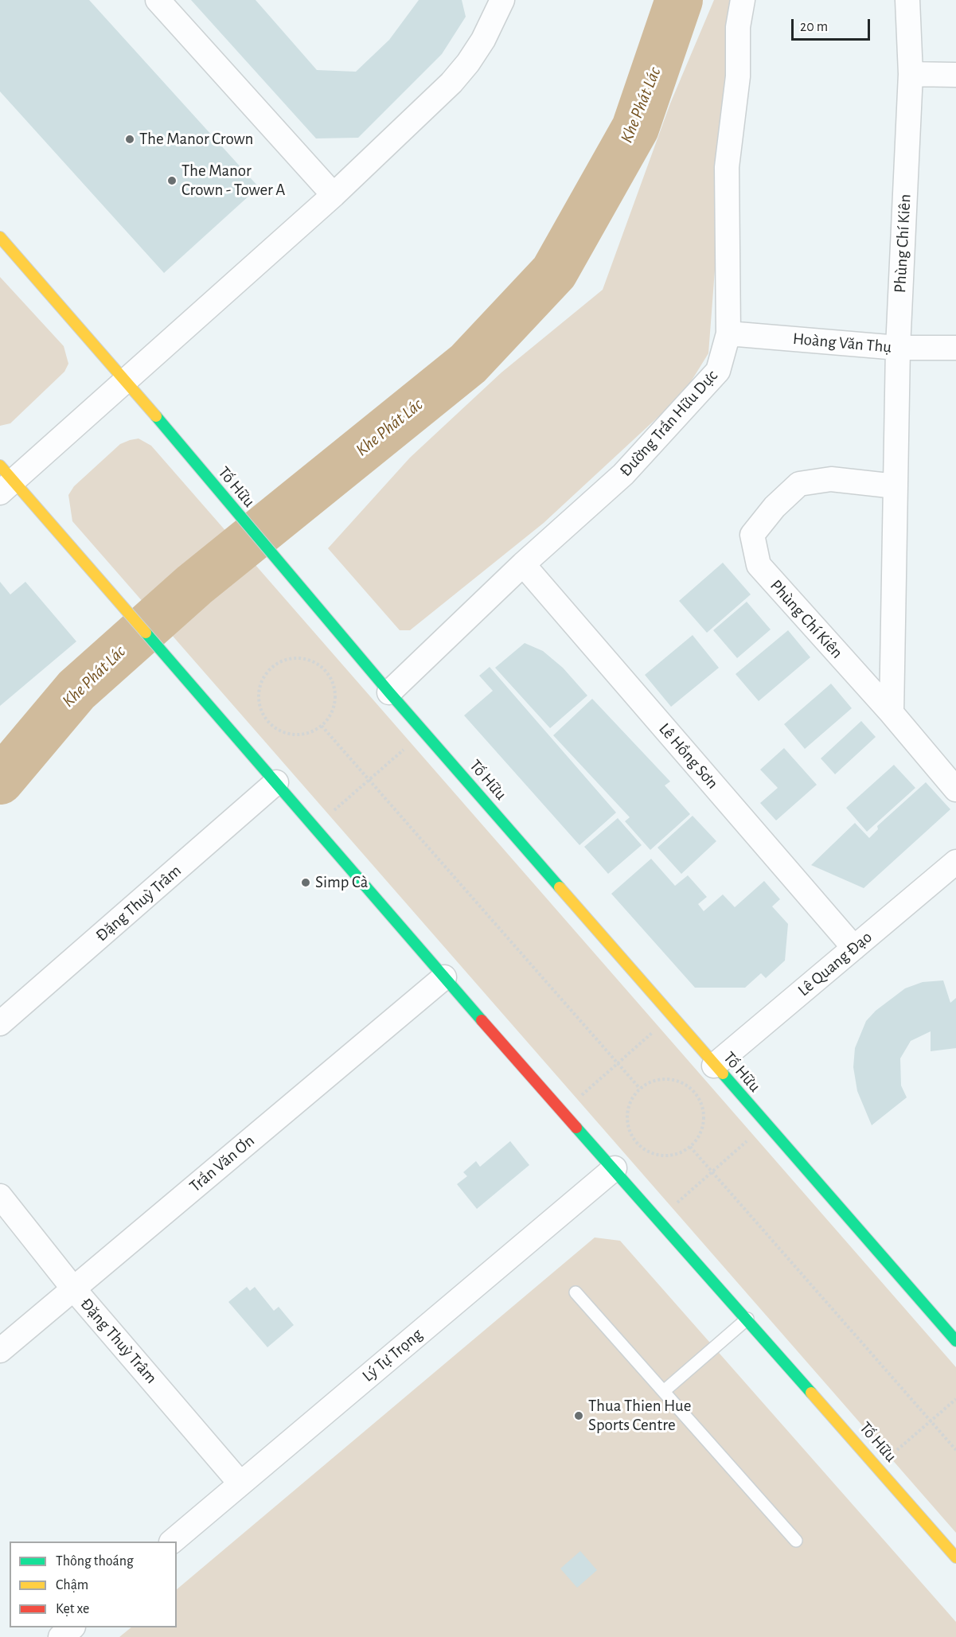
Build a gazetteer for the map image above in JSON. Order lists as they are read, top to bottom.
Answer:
{
  "streets": {
    "main road": ["Tố Hữu"],
    "street": [
      "Phùng Chí Kiên",
      "Hoàng Văn Thụ",
      "Đường Trần Hữu Dực",
      "Lê Hồng Sơn",
      "Đặng Thuỳ Trâm",
      "Lê Quang Đạo",
      "Trần Văn Ơn",
      "Lý Tự Trọng"
    ]
  },
  "crossings": [
    ["Phùng Chí Kiên", "Hoàng Văn Thụ"],
    ["Hoàng Văn Thụ", "Đường Trần Hữu Dực"],
    ["Đường Trần Hữu Dực", "Tố Hữu"],
    ["Đường Trần Hữu Dực", "Lê Hồng Sơn"],
    ["Tố Hữu", "Đặng Thuỳ Trâm"],
    ["Tố Hữu", "Lê Quang Đạo"],
    ["Tố Hữu", "Trần Văn Ơn"],
    ["Tố Hữu", "Lý Tự Trọng"],
    ["Lê Hồng Sơn", "Lê Quang Đạo"],
    ["Đặng Thuỳ Trâm", "Trần Văn Ơn"],
    ["Đặng Thuỳ Trâm", "Lý Tự Trọng"]
  ],
  "water": ["Khe Phát Lác"],
  "places": [
    "The Manor Crown",
    "The Manor Crown - Tower A",
    "Simp Cà",
    "Thua Thien Hue Sports Centre"
  ],
  "legend": ["Thông thoáng", "Chậm", "Kẹt xe"],
  "scale_bar": "20 m"
}
